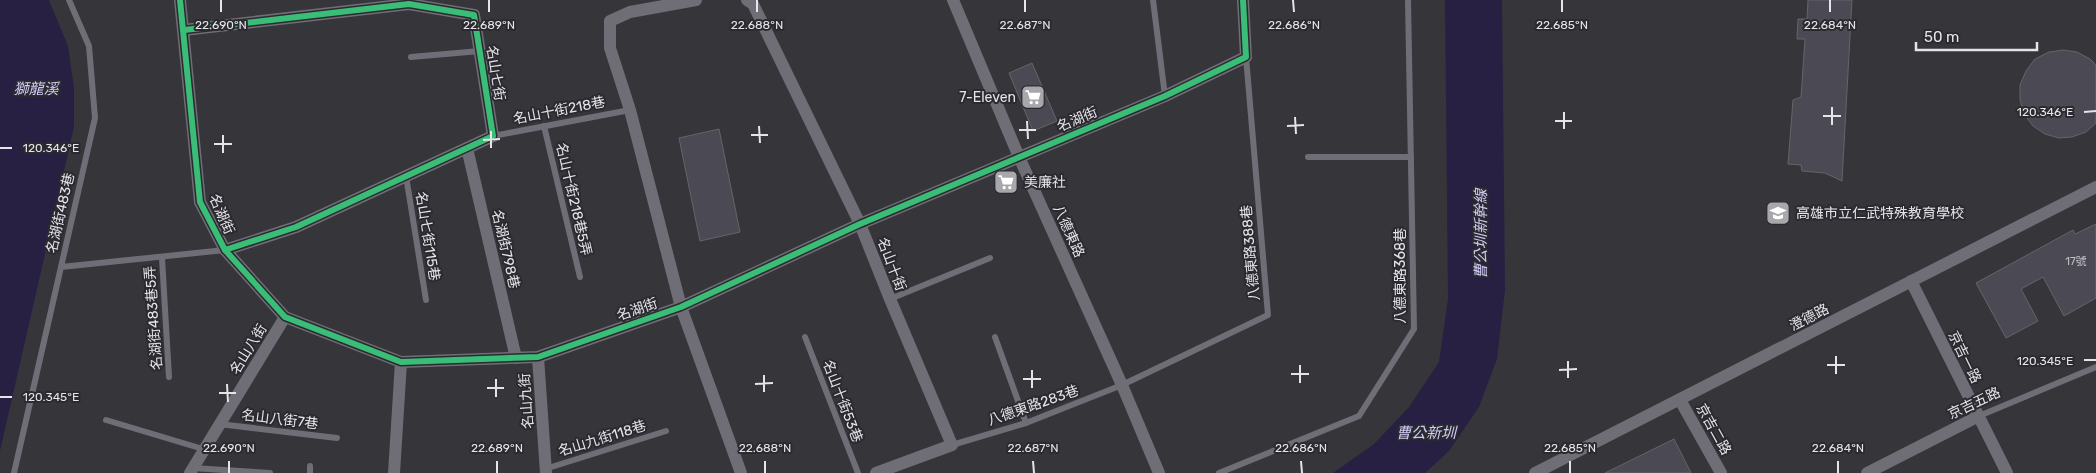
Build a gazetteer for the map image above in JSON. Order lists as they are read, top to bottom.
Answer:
{
  "streets": {
    "street": [
      "名山七街",
      "名湖街",
      "八德東路",
      "名湖街798巷",
      "名山十街",
      "澄德路",
      "名山八街",
      "京吉一路",
      "名山九街",
      "京吉五路",
      "京吉二路"
    ],
    "lane": [
      "名山十街218巷",
      "名山十街218巷5弄",
      "名湖街483巷",
      "名山七街115巷",
      "八德東路388巷",
      "八德東路368巷",
      "名湖街483巷5弄",
      "名山十街53巷",
      "八德東路283巷",
      "名山八街7巷",
      "名山九街118巷"
    ]
  },
  "crossings": [
    ["名山七街", "名山十街218巷"],
    ["名山七街", "名湖街"],
    ["名山十街218巷", "名山十街218巷5弄"],
    ["名湖街", "名湖街483巷"],
    ["名湖街", "八德東路"],
    ["名湖街", "名湖街798巷"],
    ["名湖街", "八德東路388巷"],
    ["名湖街", "名山十街"],
    ["名湖街", "名山八街"],
    ["名湖街", "名山九街"],
    ["名湖街483巷", "名湖街483巷5弄"],
    ["八德東路", "八德東路388巷"],
    ["八德東路", "八德東路283巷"],
    ["八德東路388巷", "八德東路283巷"],
    ["名山十街", "八德東路283巷"],
    ["澄德路", "京吉一路"],
    ["澄德路", "京吉二路"],
    ["名山八街", "名山八街7巷"],
    ["京吉一路", "京吉五路"],
    ["名山九街", "名山九街118巷"]
  ],
  "water": ["獅龍溪", "曹公圳新幹線", "曹公新圳"],
  "places": {
    "supermarket": ["7-Eleven", "美廉社"],
    "school or university": ["高雄市立仁武特殊教育學校"]
  },
  "house_numbers": ["17號"],
  "scale_bar": "50 m",
  "coordinates": [
    "22.690°N",
    "22.689°N",
    "22.688°N",
    "22.687°N",
    "22.686°N",
    "22.685°N",
    "22.684°N",
    "120.346°E",
    "120.345°E"
  ]
}
